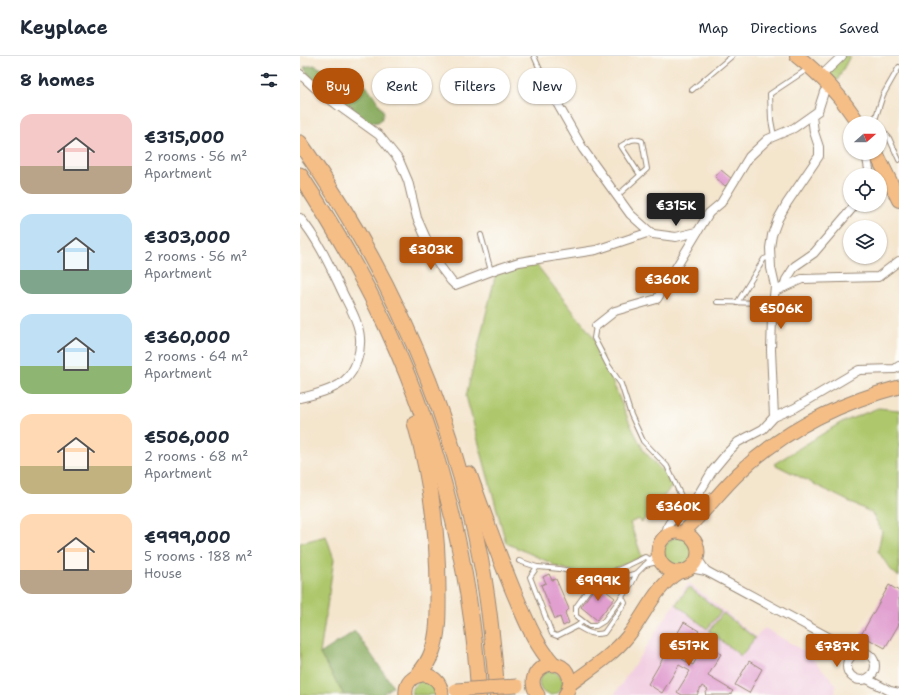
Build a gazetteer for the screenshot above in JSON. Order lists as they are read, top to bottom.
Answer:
{
  "north": "right",
  "page": {
    "header": "Keyplace",
    "nav": ["Map", "Directions", "Saved"],
    "heading": "8 homes",
    "chip": [
      "Buy",
      "Rent",
      "Filters",
      "New"
    ],
    "list": [
      {
        "name": "€315,000",
        "note": "2 rooms · 56 m² · Apartment"
      },
      {
        "name": "€303,000",
        "note": "2 rooms · 56 m² · Apartment"
      },
      {
        "name": "€360,000",
        "note": "2 rooms · 64 m² · Apartment"
      },
      {
        "name": "€506,000",
        "note": "2 rooms · 68 m² · Apartment"
      },
      {
        "name": "€999,000",
        "note": "5 rooms · 188 m² · House"
      }
    ],
    "price": [
      "€315K",
      "€303K",
      "€360K",
      "€506K",
      "€360K",
      "€999K",
      "€517K",
      "€787K"
    ]
  }
}
